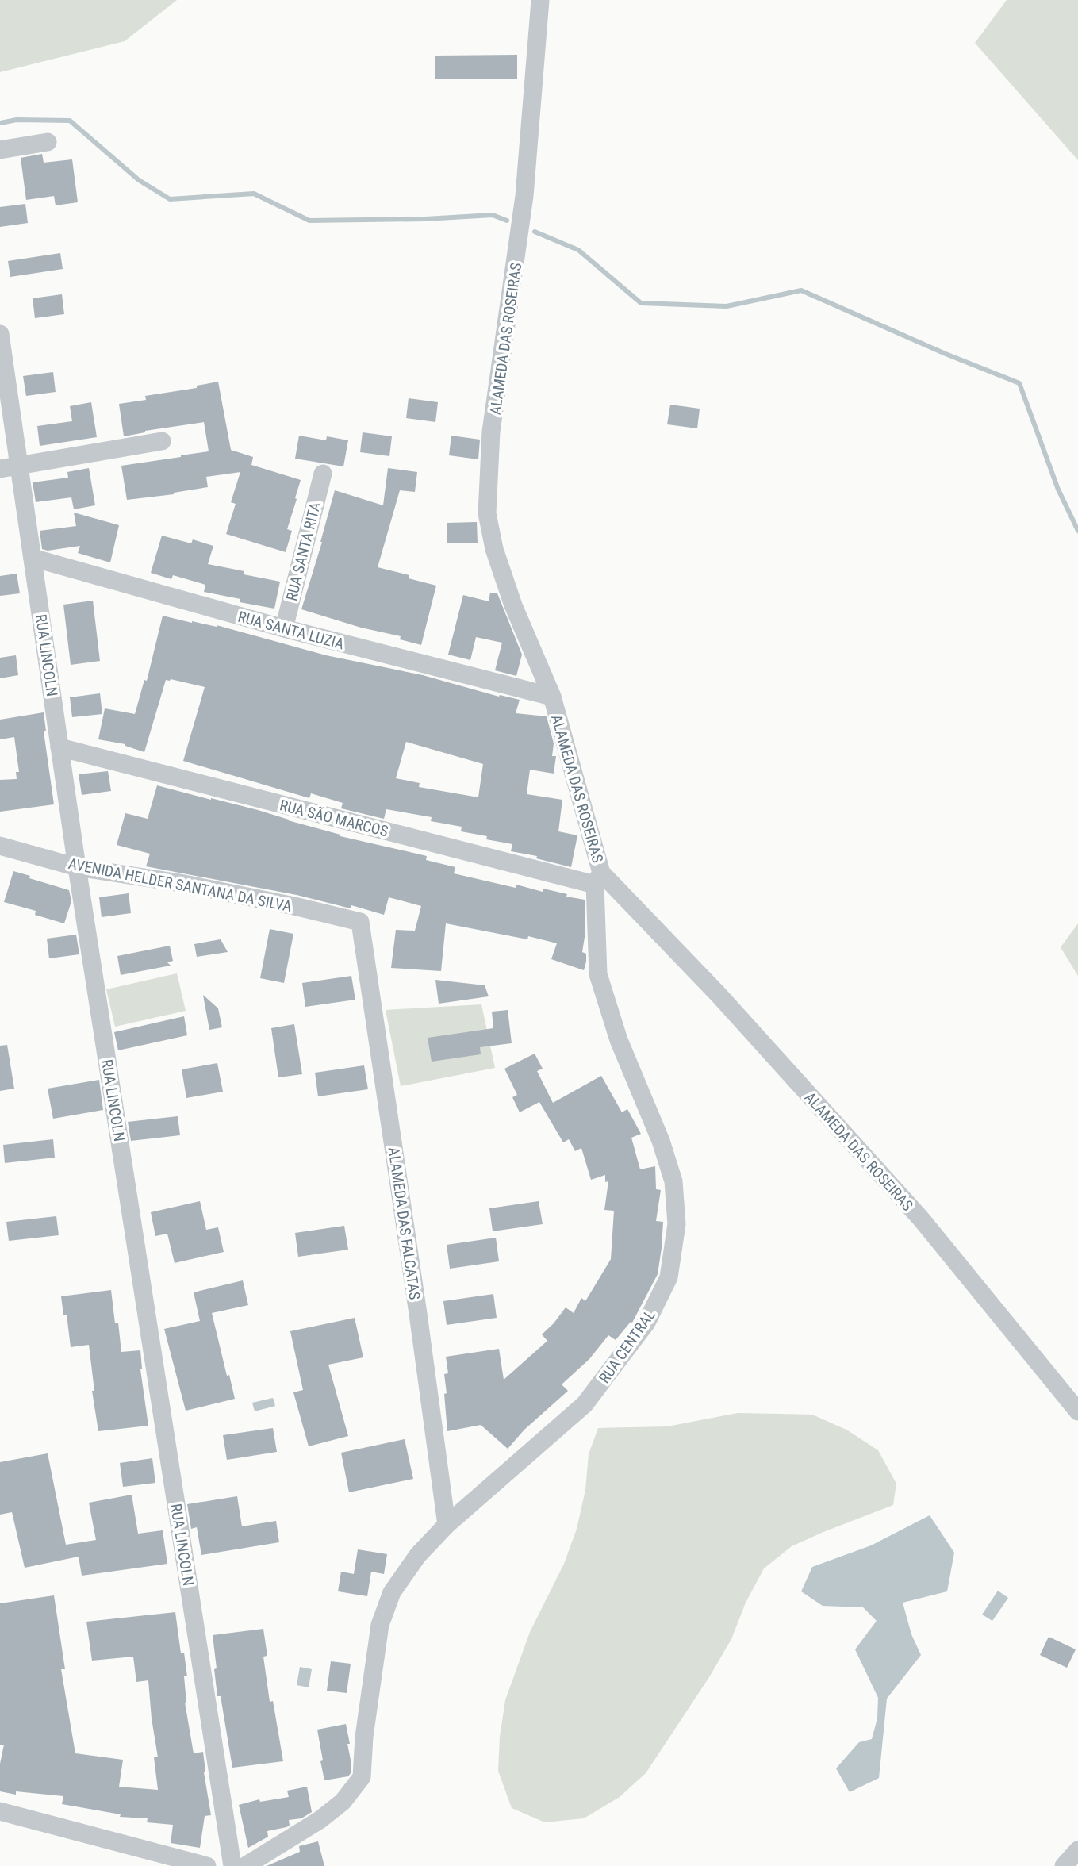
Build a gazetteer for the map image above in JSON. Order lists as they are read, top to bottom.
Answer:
{
  "streets": {
    "street": [
      "ALAMEDA DAS ROSEIRAS",
      "RUA SANTA RITA",
      "RUA SANTA LUZIA",
      "RUA LINCOLN",
      "RUA SÃO MARCOS",
      "AVENIDA HELDER SANTANA DA SILVA",
      "ALAMEDA DAS FALCATAS",
      "RUA CENTRAL"
    ]
  },
  "crossings": [
    ["ALAMEDA DAS ROSEIRAS", "RUA SANTA LUZIA"],
    ["ALAMEDA DAS ROSEIRAS", "RUA SÃO MARCOS"],
    ["ALAMEDA DAS ROSEIRAS", "RUA CENTRAL"],
    ["RUA SANTA RITA", "RUA SANTA LUZIA"],
    ["RUA SANTA LUZIA", "RUA LINCOLN"],
    ["RUA LINCOLN", "RUA SÃO MARCOS"],
    ["RUA LINCOLN", "AVENIDA HELDER SANTANA DA SILVA"],
    ["RUA SÃO MARCOS", "RUA CENTRAL"],
    ["AVENIDA HELDER SANTANA DA SILVA", "ALAMEDA DAS FALCATAS"],
    ["ALAMEDA DAS FALCATAS", "RUA CENTRAL"]
  ]
}
